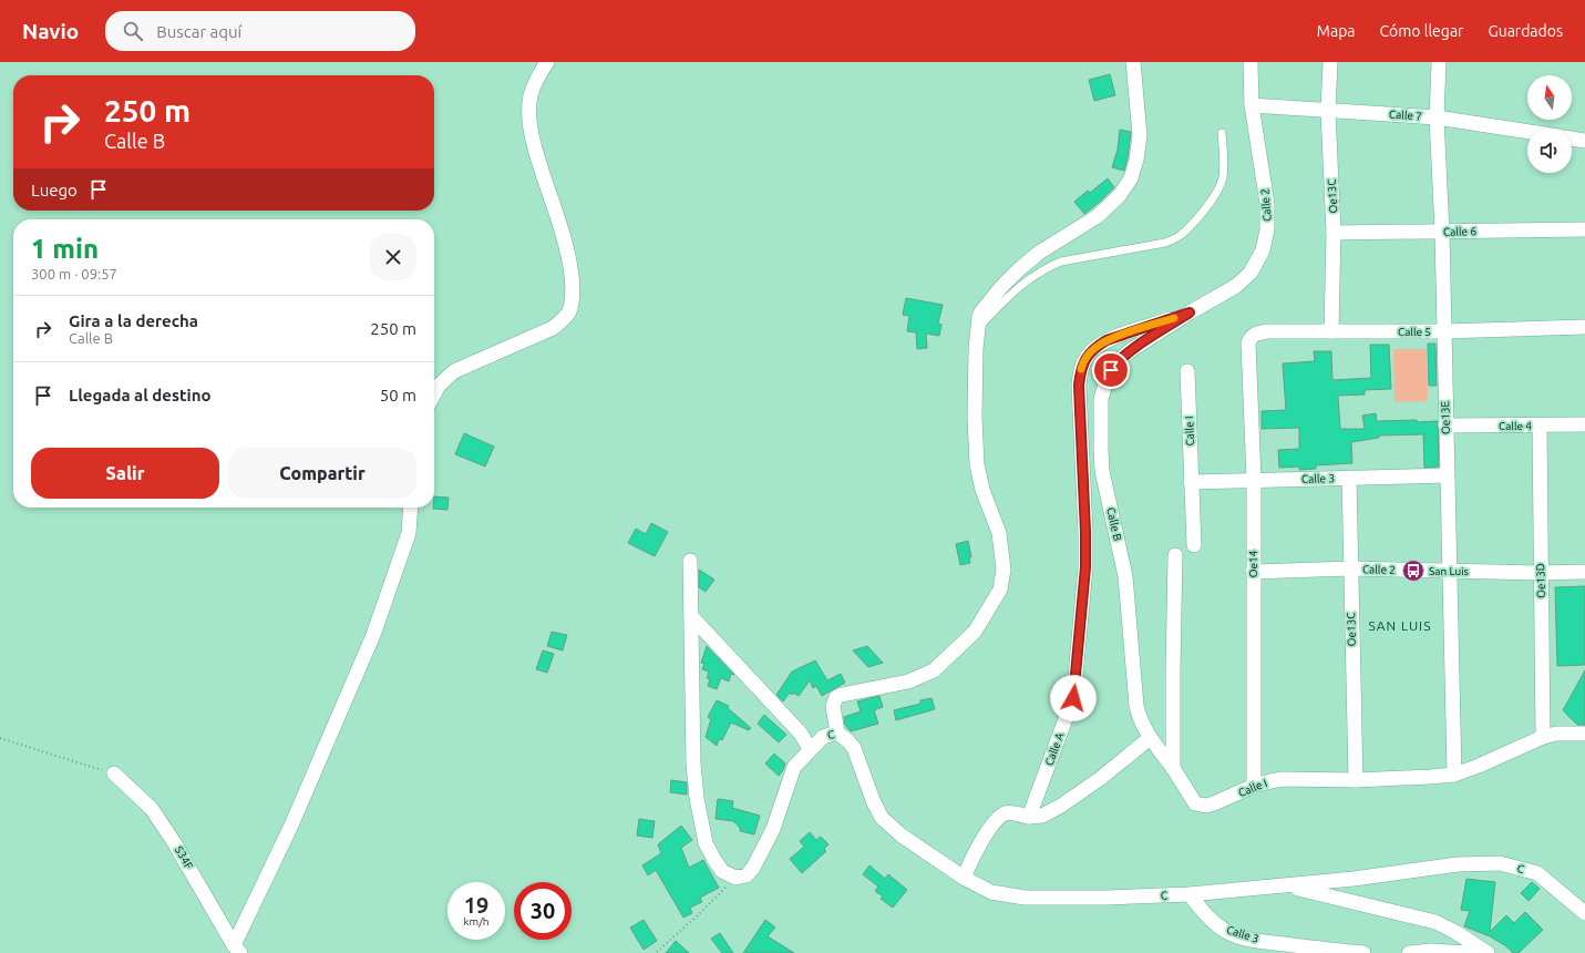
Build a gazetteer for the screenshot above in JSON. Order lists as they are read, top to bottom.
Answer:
{
  "streets": {
    "street": [
      "Calle 7",
      "Oe13C",
      "Calle 2",
      "Calle 6",
      "Calle 5",
      "Oe13E",
      "Calle 4",
      "Calle I",
      "Calle 3",
      "Calle B",
      "Oe14",
      "Oe13D",
      "C",
      "Calle A",
      "S34F"
    ]
  },
  "crossings": [
    ["Calle 7", "Oe13C"],
    ["Calle 7", "Calle 2"],
    ["Calle 7", "Oe13E"],
    ["Oe13C", "Calle 2"],
    ["Oe13C", "Calle 6"],
    ["Oe13C", "Calle 5"],
    ["Oe13C", "Calle I"],
    ["Oe13C", "Calle 3"],
    ["Calle 2", "Oe13E"],
    ["Calle 2", "Calle B"],
    ["Calle 2", "Oe14"],
    ["Calle 2", "Oe13D"],
    ["Calle 2", "Calle A"],
    ["Calle 6", "Oe13E"],
    ["Calle 5", "Oe13E"],
    ["Calle 5", "Oe14"],
    ["Oe13E", "Calle 4"],
    ["Oe13E", "Calle I"],
    ["Oe13E", "Calle 3"],
    ["Calle 4", "Oe13D"],
    ["Calle I", "Calle 3"],
    ["Calle I", "Calle B"],
    ["Calle I", "Oe14"],
    ["Calle I", "Oe13D"],
    ["Calle 3", "Oe14"],
    ["Calle 3", "C"],
    ["Calle B", "Calle A"]
  ],
  "districts": ["SAN LUIS"],
  "places": {
    "bus stop": ["San Luis"]
  },
  "north": "top",
  "page": {
    "header": "Navio",
    "search": "Buscar aquí",
    "nav": ["Mapa", "Cómo llegar", "Guardados"],
    "turn": ["250 m", "Calle B"],
    "then": "Luego",
    "heading": ["1 min", "300 m · 09:57"],
    "list": [
      {
        "name": "Gira a la derecha",
        "note": "Calle B",
        "value": "250 m"
      },
      {
        "name": "Llegada al destino",
        "value": "50 m"
      }
    ],
    "buttons": ["Salir", "Compartir"],
    "speed": "19 km/h",
    "limit": "30"
  }
}
